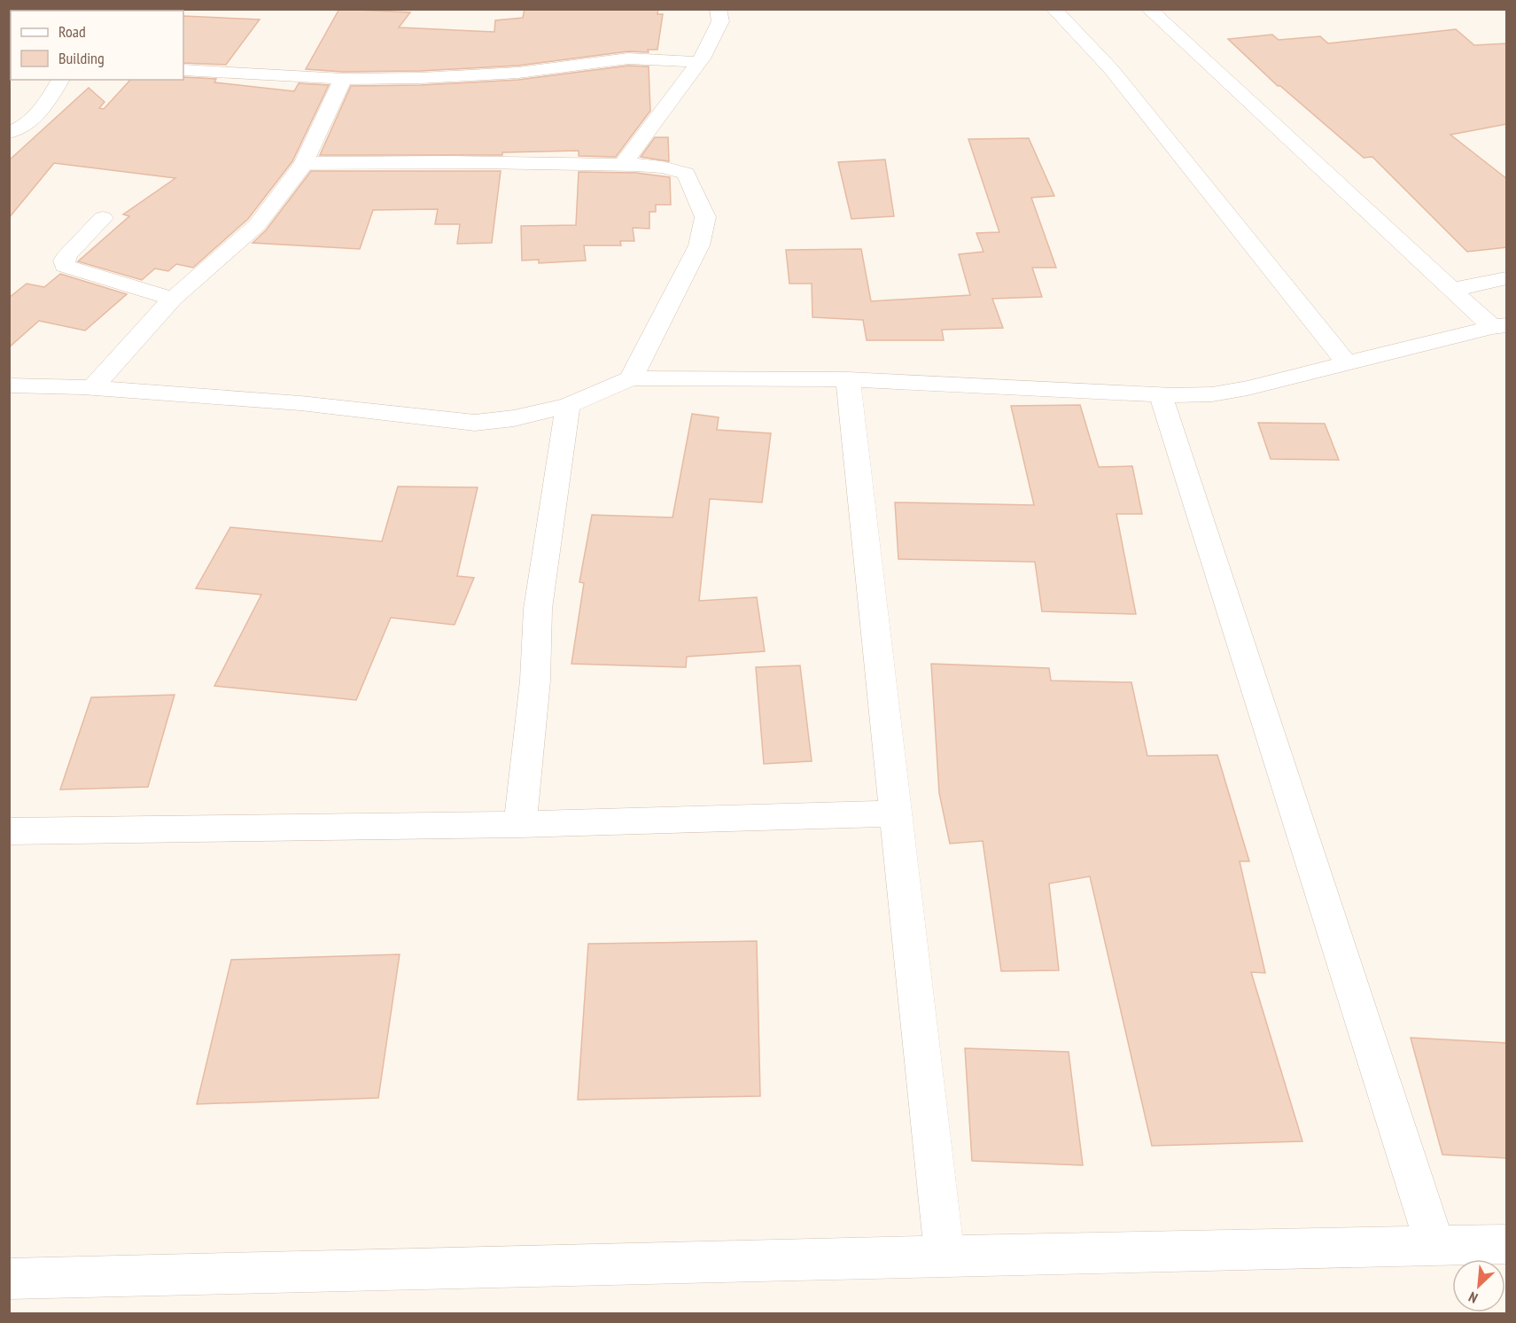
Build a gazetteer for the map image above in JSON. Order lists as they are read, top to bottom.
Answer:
{
  "legend": ["Road", "Building"],
  "north": "bottom left"
}
